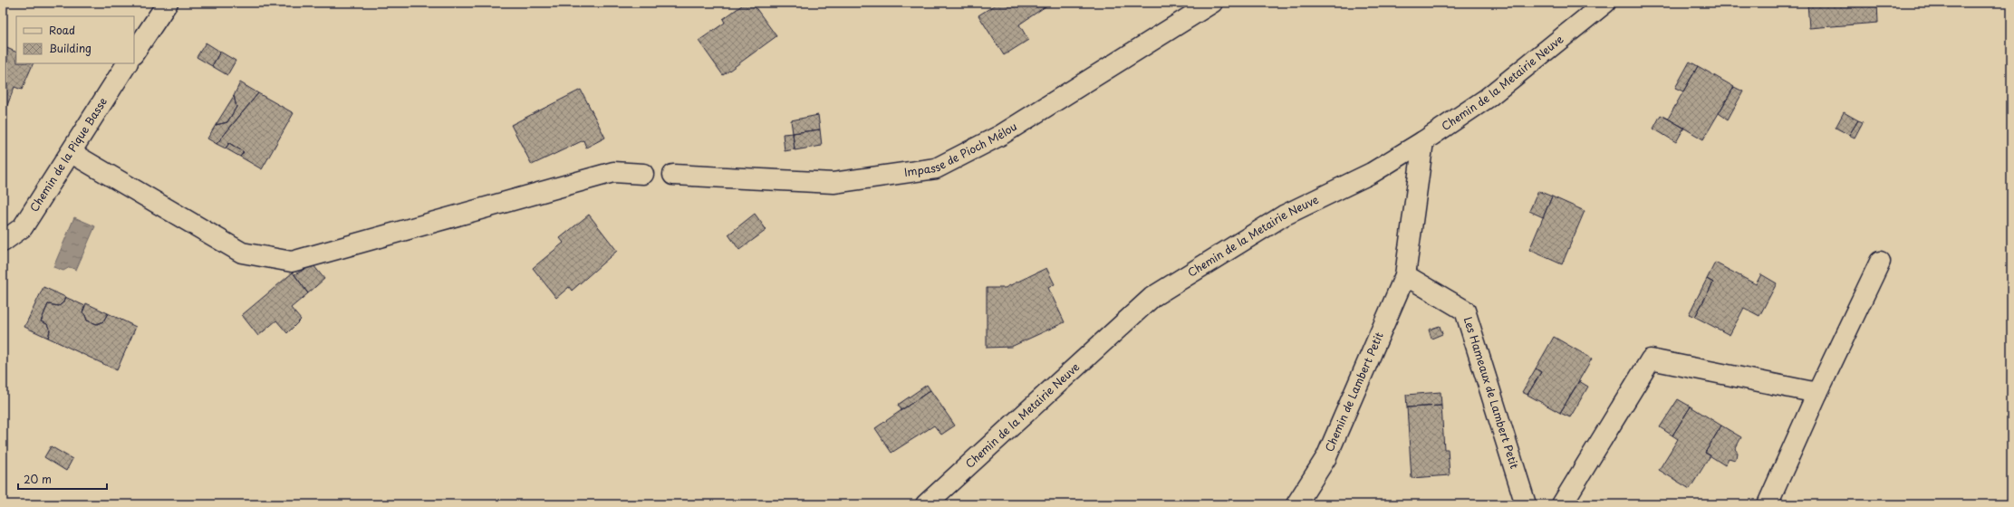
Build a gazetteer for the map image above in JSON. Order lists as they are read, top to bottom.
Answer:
{
  "streets": {
    "street": [
      "Chemin de la Metairie Neuve",
      "Impasse de Pioch Mélou",
      "Chemin de la Pique Basse",
      "Chemin de Lambert Petit",
      "Les Hameaux de Lambert Petit"
    ]
  },
  "crossings": [
    ["Chemin de Lambert Petit", "Les Hameaux de Lambert Petit"]
  ],
  "legend": ["Road", "Building"],
  "scale_bar": "20 m"
}
